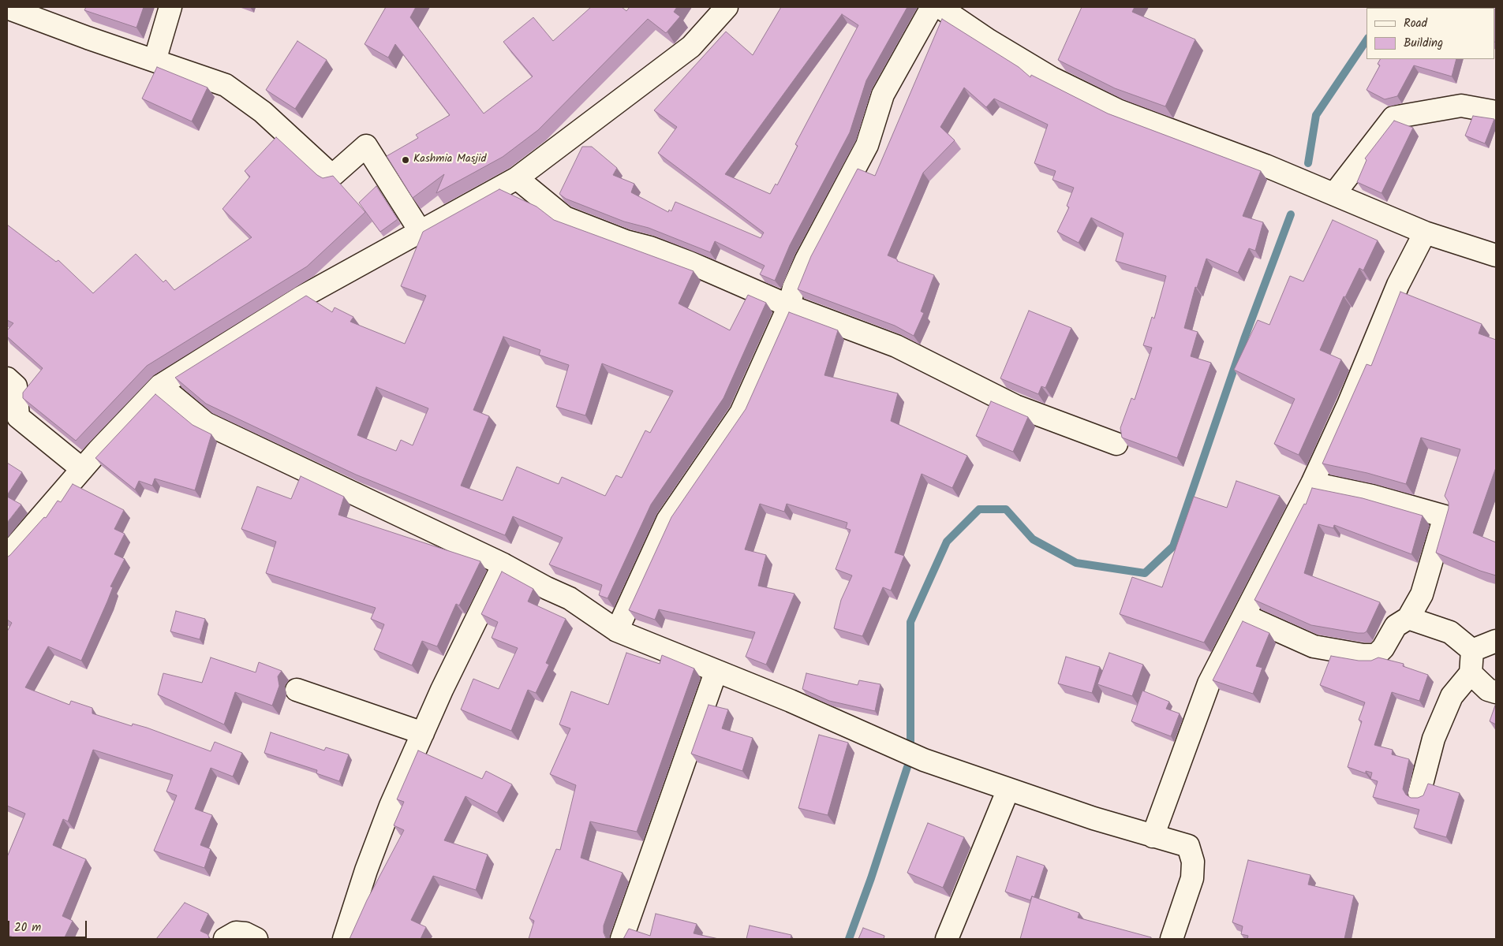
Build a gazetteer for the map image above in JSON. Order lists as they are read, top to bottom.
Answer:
{
  "places": ["Kashmia Masjid"],
  "legend": ["Road", "Building"],
  "scale_bar": "20 m"
}
